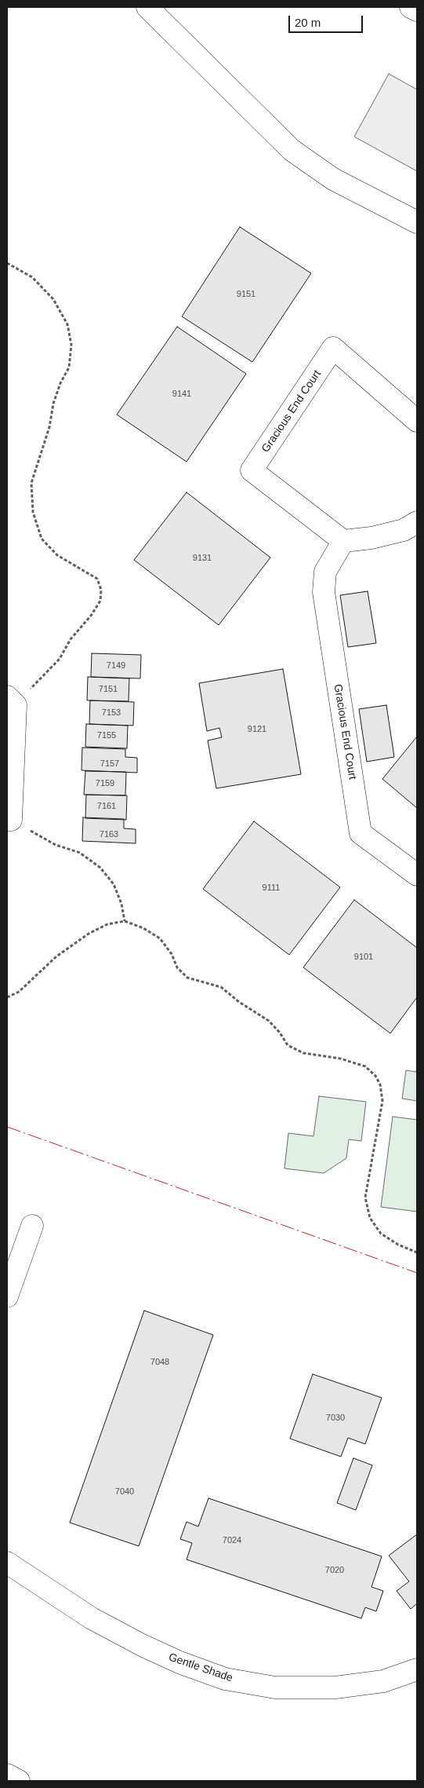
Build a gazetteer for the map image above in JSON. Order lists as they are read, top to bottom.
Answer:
{
  "streets": {
    "street": ["Gracious End Court", "Gentle Shade"]
  },
  "house_numbers": [
    "9151",
    "9141",
    "9131",
    "7149",
    "7151",
    "7153",
    "9121",
    "7155",
    "7157",
    "7159",
    "7161",
    "7163",
    "9111",
    "9101",
    "7048",
    "7030",
    "7040",
    "7024",
    "7020"
  ],
  "scale_bar": "20 m"
}
